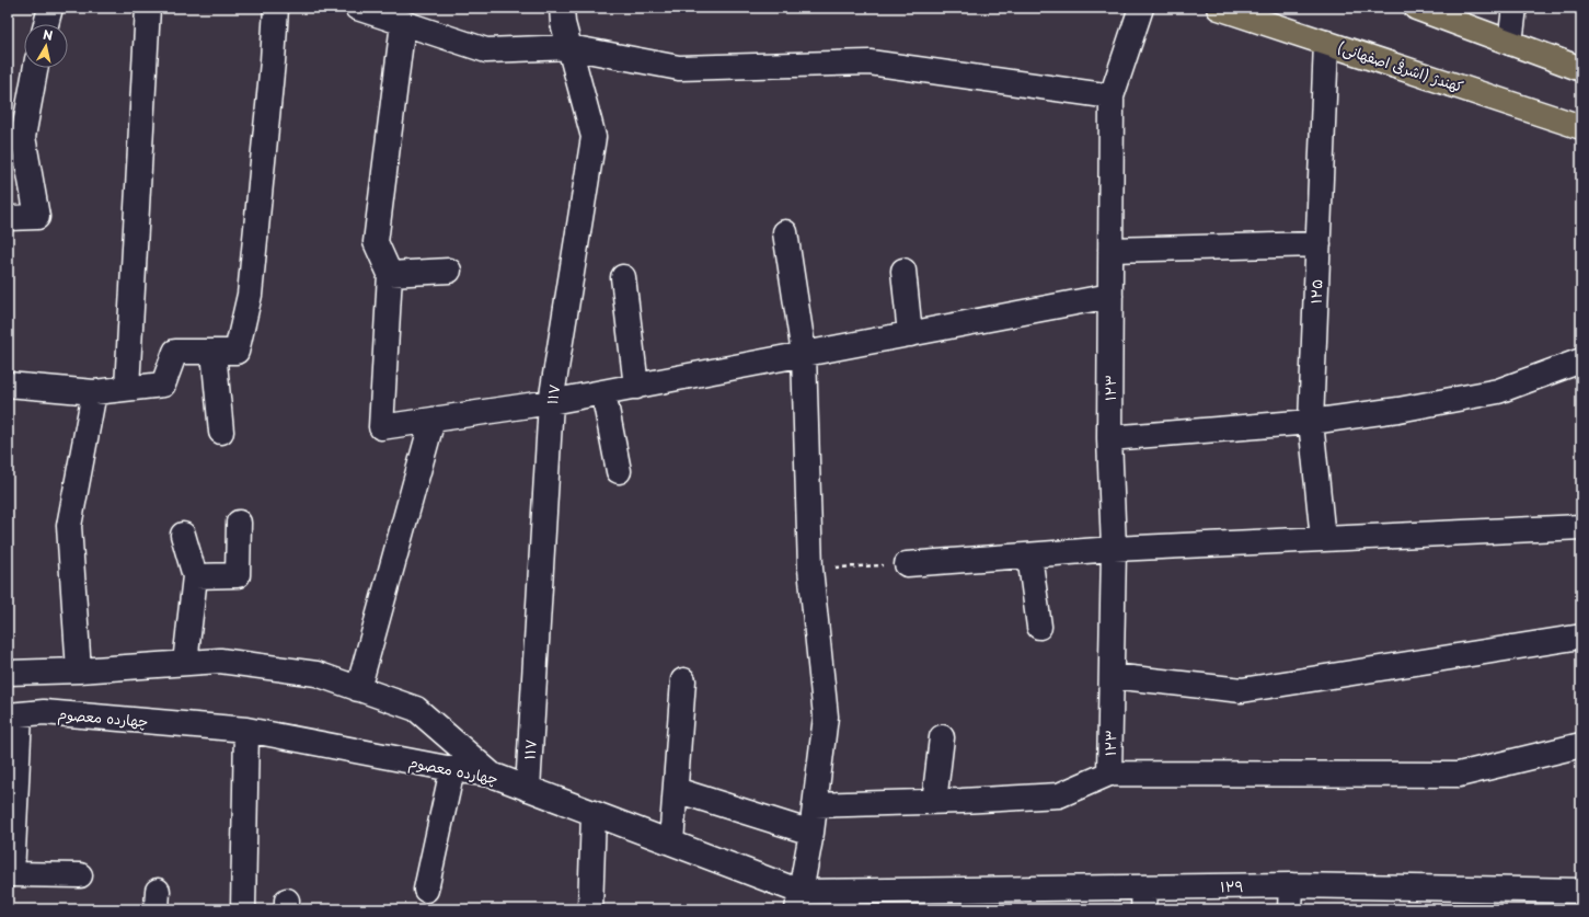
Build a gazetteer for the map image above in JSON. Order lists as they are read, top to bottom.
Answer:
{
  "streets": {
    "main road": ["کهندژ (اشرفی اصفهانی)"],
    "street": [
      "۱۲۵",
      "۱۲۳",
      "۱۱۷",
      "چهارده معصوم",
      "۱۲۹"
    ]
  },
  "crossings": [
    ["کهندژ (اشرفی اصفهانی)", "۱۲۵"],
    ["۱۱۷", "چهارده معصوم"],
    ["چهارده معصوم", "۱۲۹"]
  ],
  "north": "top"
}
